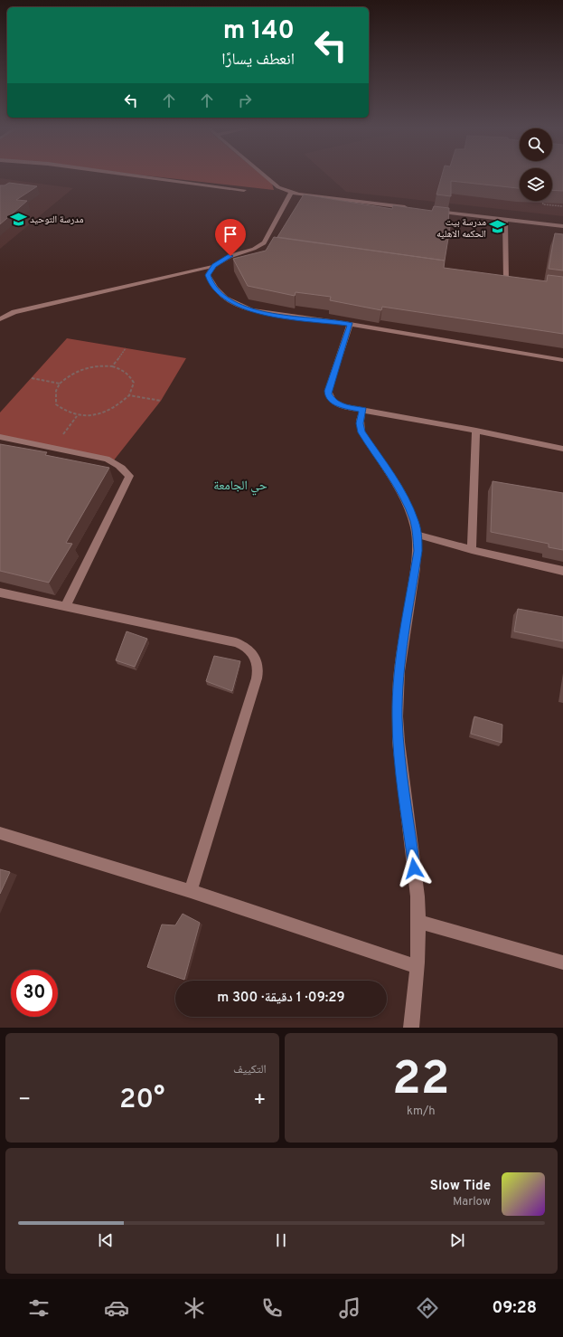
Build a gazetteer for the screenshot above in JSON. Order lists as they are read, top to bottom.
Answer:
{
  "districts": ["حي الجامعة"],
  "places": {
    "school or university": ["مدرسة التوحيد", "مدرسة بيت الحكمه الاهليه"]
  },
  "page": {
    "turn": ["140 m", "انعطف يسارًا"],
    "limit": "30",
    "trip": "09:29 · 1 دقيقة · 300 m",
    "tile": [
      ["22", "km/h"],
      "التكييف"
    ],
    "heat": ["−", "20°", "+"],
    "song": ["Slow Tide", "Marlow"],
    "tabs": "09:28"
  }
}
